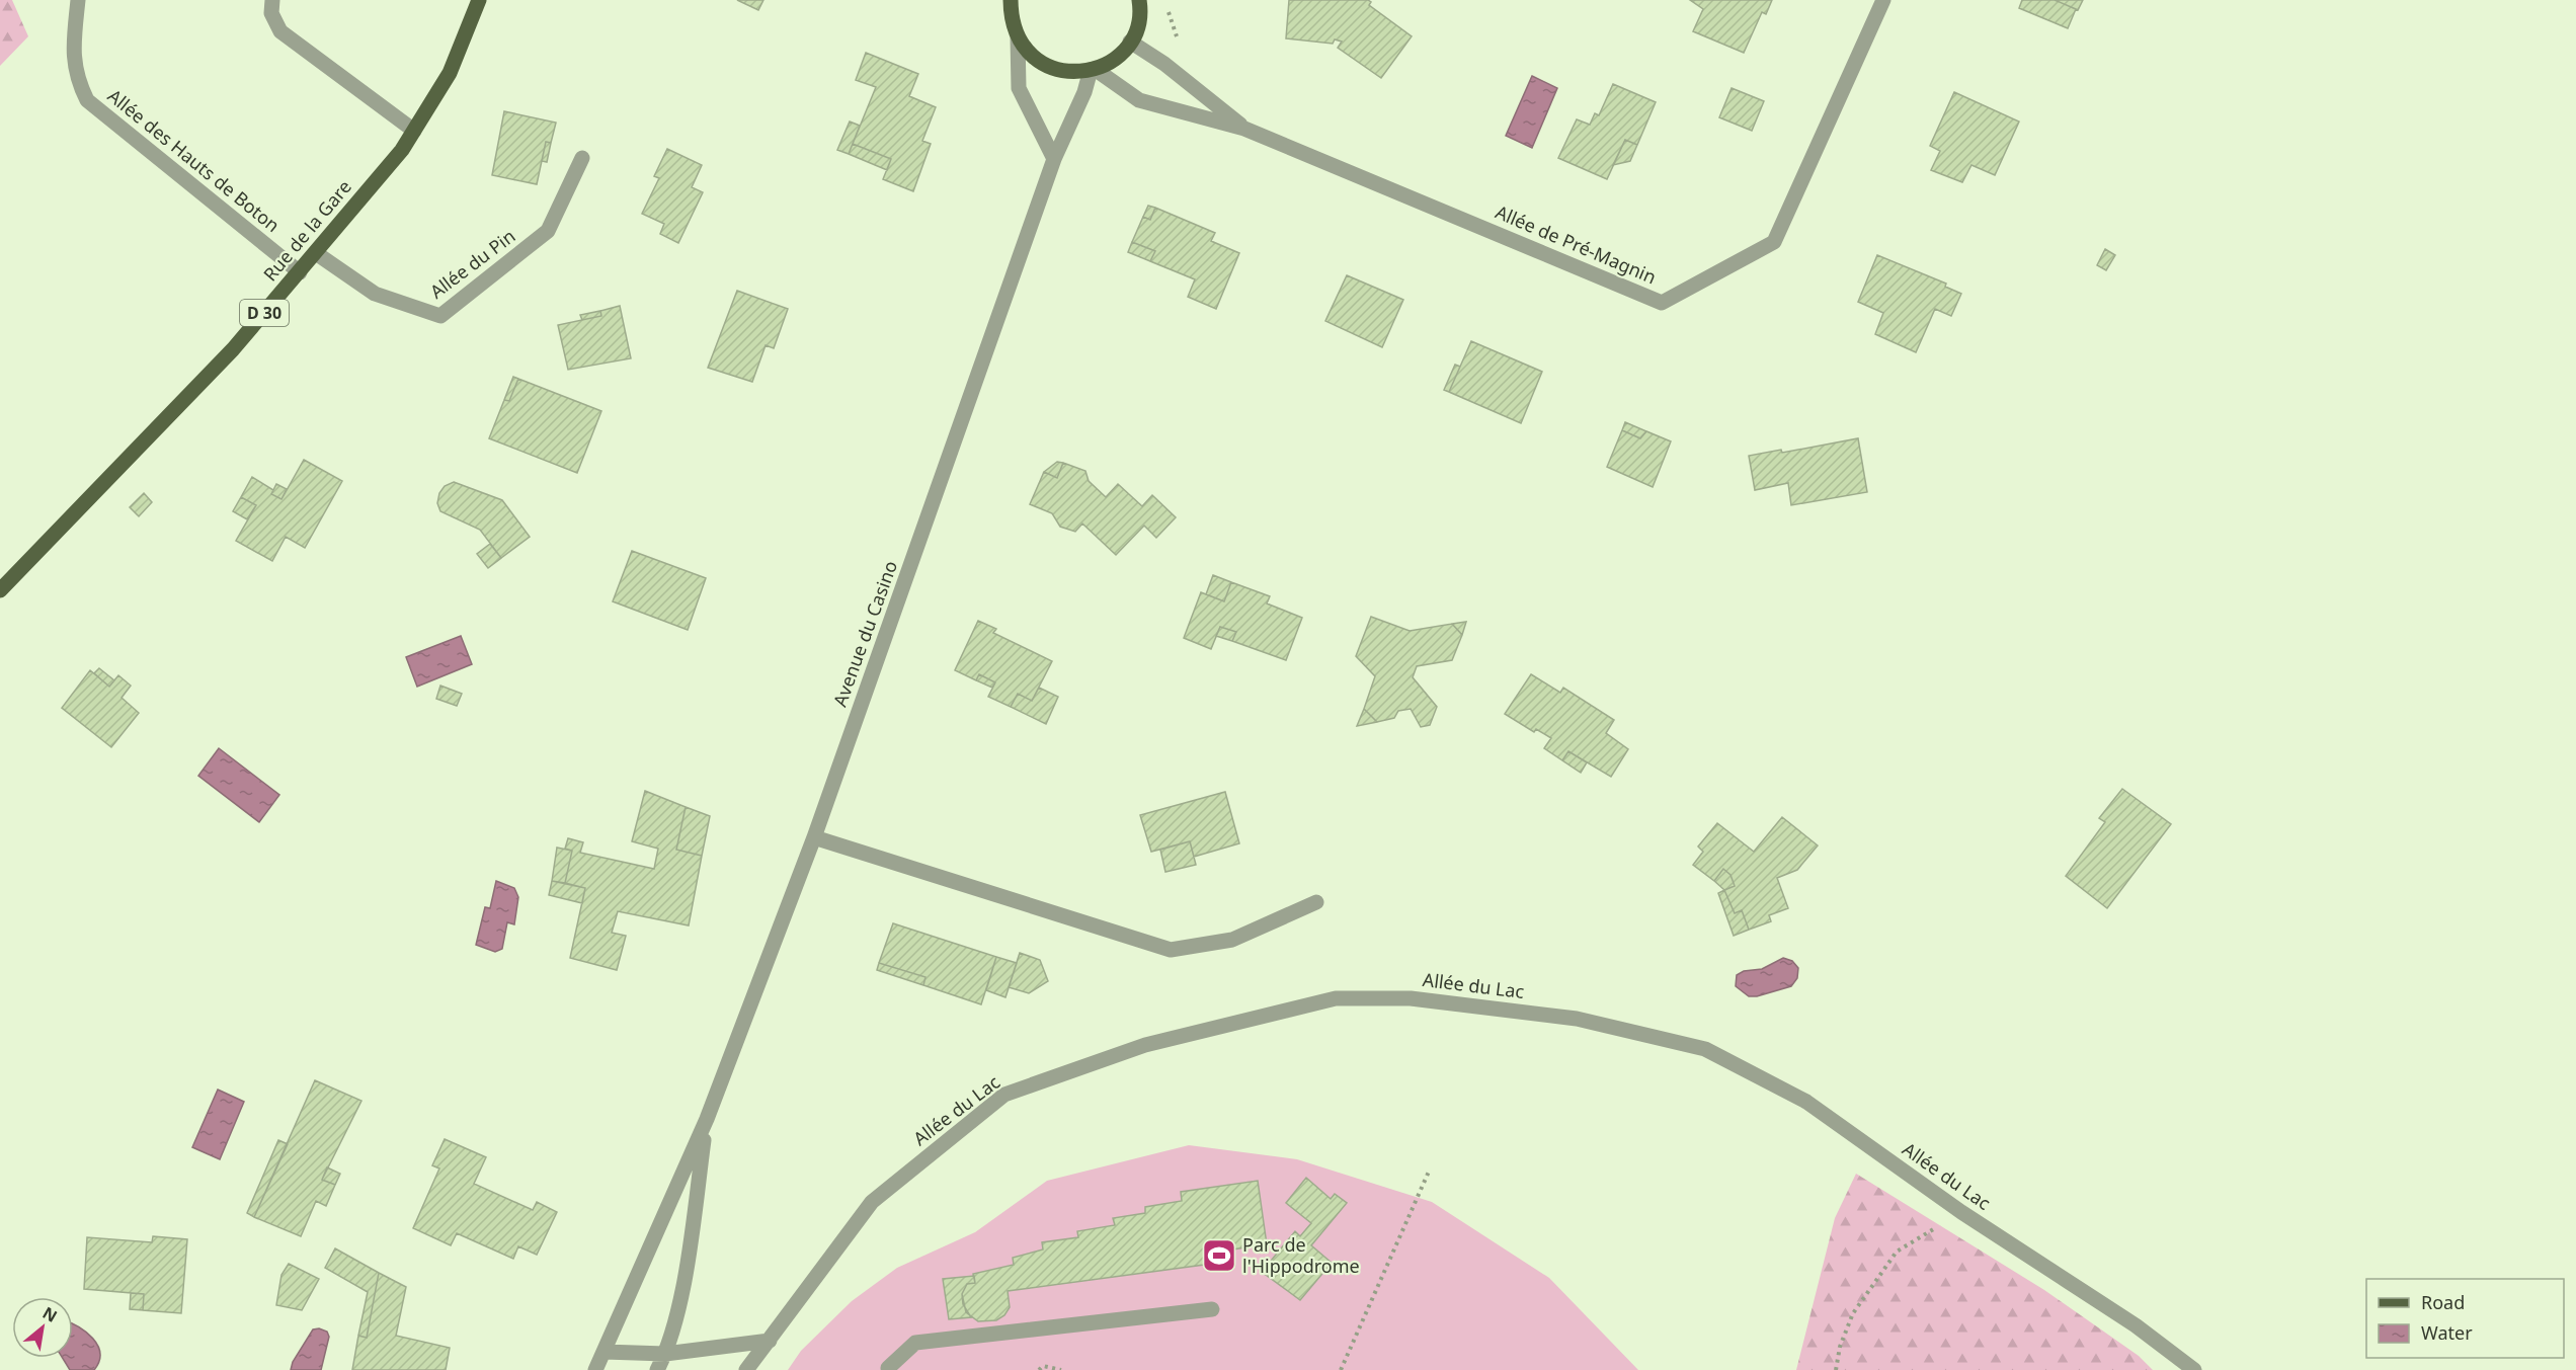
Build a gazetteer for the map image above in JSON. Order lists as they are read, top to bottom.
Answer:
{
  "streets": {
    "main road": ["Rue de la Gare", "D 30"],
    "street": [
      "Allée des Hauts de Boton",
      "Allée de Pré-Magnin",
      "Allée du Pin",
      "Avenue du Casino",
      "Allée du Lac"
    ]
  },
  "crossings": [
    ["Allée des Hauts de Boton", "Rue de la Gare"],
    ["Rue de la Gare", "Allée du Pin"],
    ["Allée de Pré-Magnin", "Avenue du Casino"]
  ],
  "places": {
    "sports": ["Parc de l'Hippodrome"]
  },
  "legend": ["Road", "Water"],
  "north": "top right"
}
